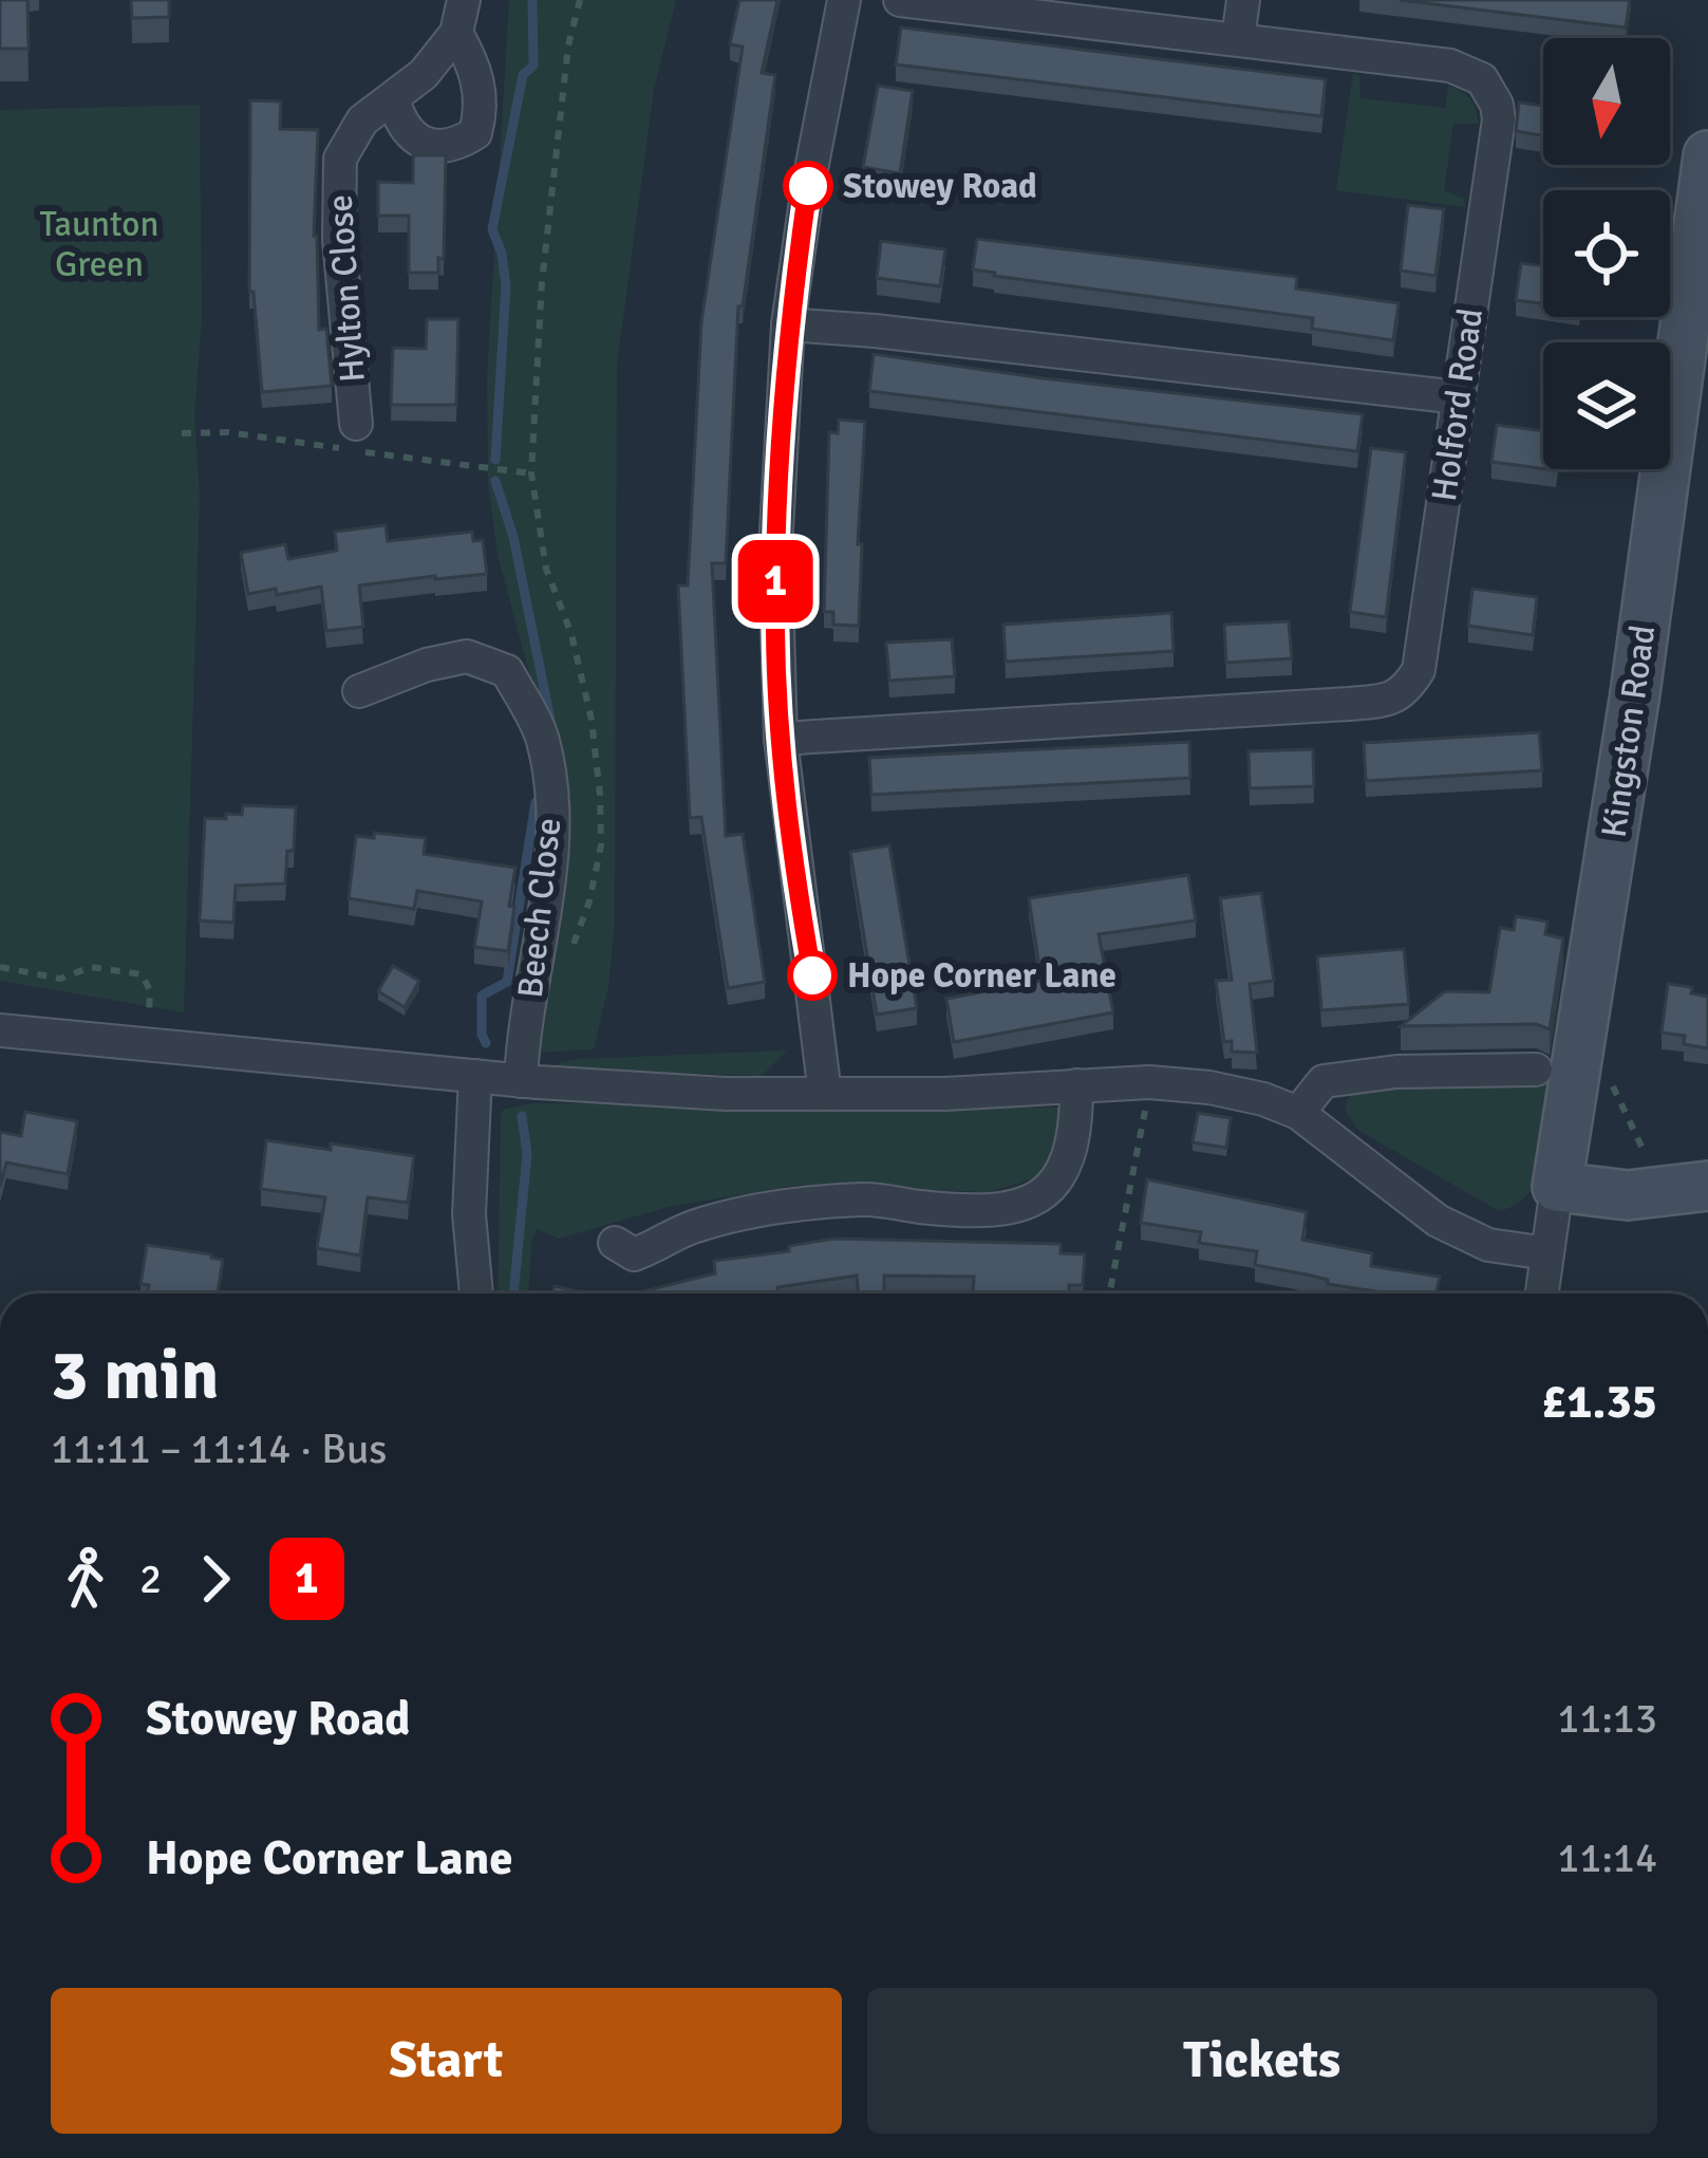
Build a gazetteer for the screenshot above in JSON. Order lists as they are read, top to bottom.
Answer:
{
  "streets": {
    "street": [
      "Hylton Close",
      "Holford Road",
      "Kingston Road",
      "Beech Close"
    ]
  },
  "parks": ["Taunton Green"],
  "places": ["Stowey Road", "Hope Corner Lane"],
  "lines": ["bus line 1"],
  "north": "bottom",
  "page": {
    "on_map": "1",
    "heading": ["3 min", "11:11 – 11:14 · Bus", "£1.35"],
    "legs": ["2", "1"],
    "list": [
      {
        "name": "Stowey Road",
        "value": "11:13"
      },
      {
        "name": "Hope Corner Lane",
        "value": "11:14"
      }
    ],
    "buttons": ["Start", "Tickets"]
  }
}
